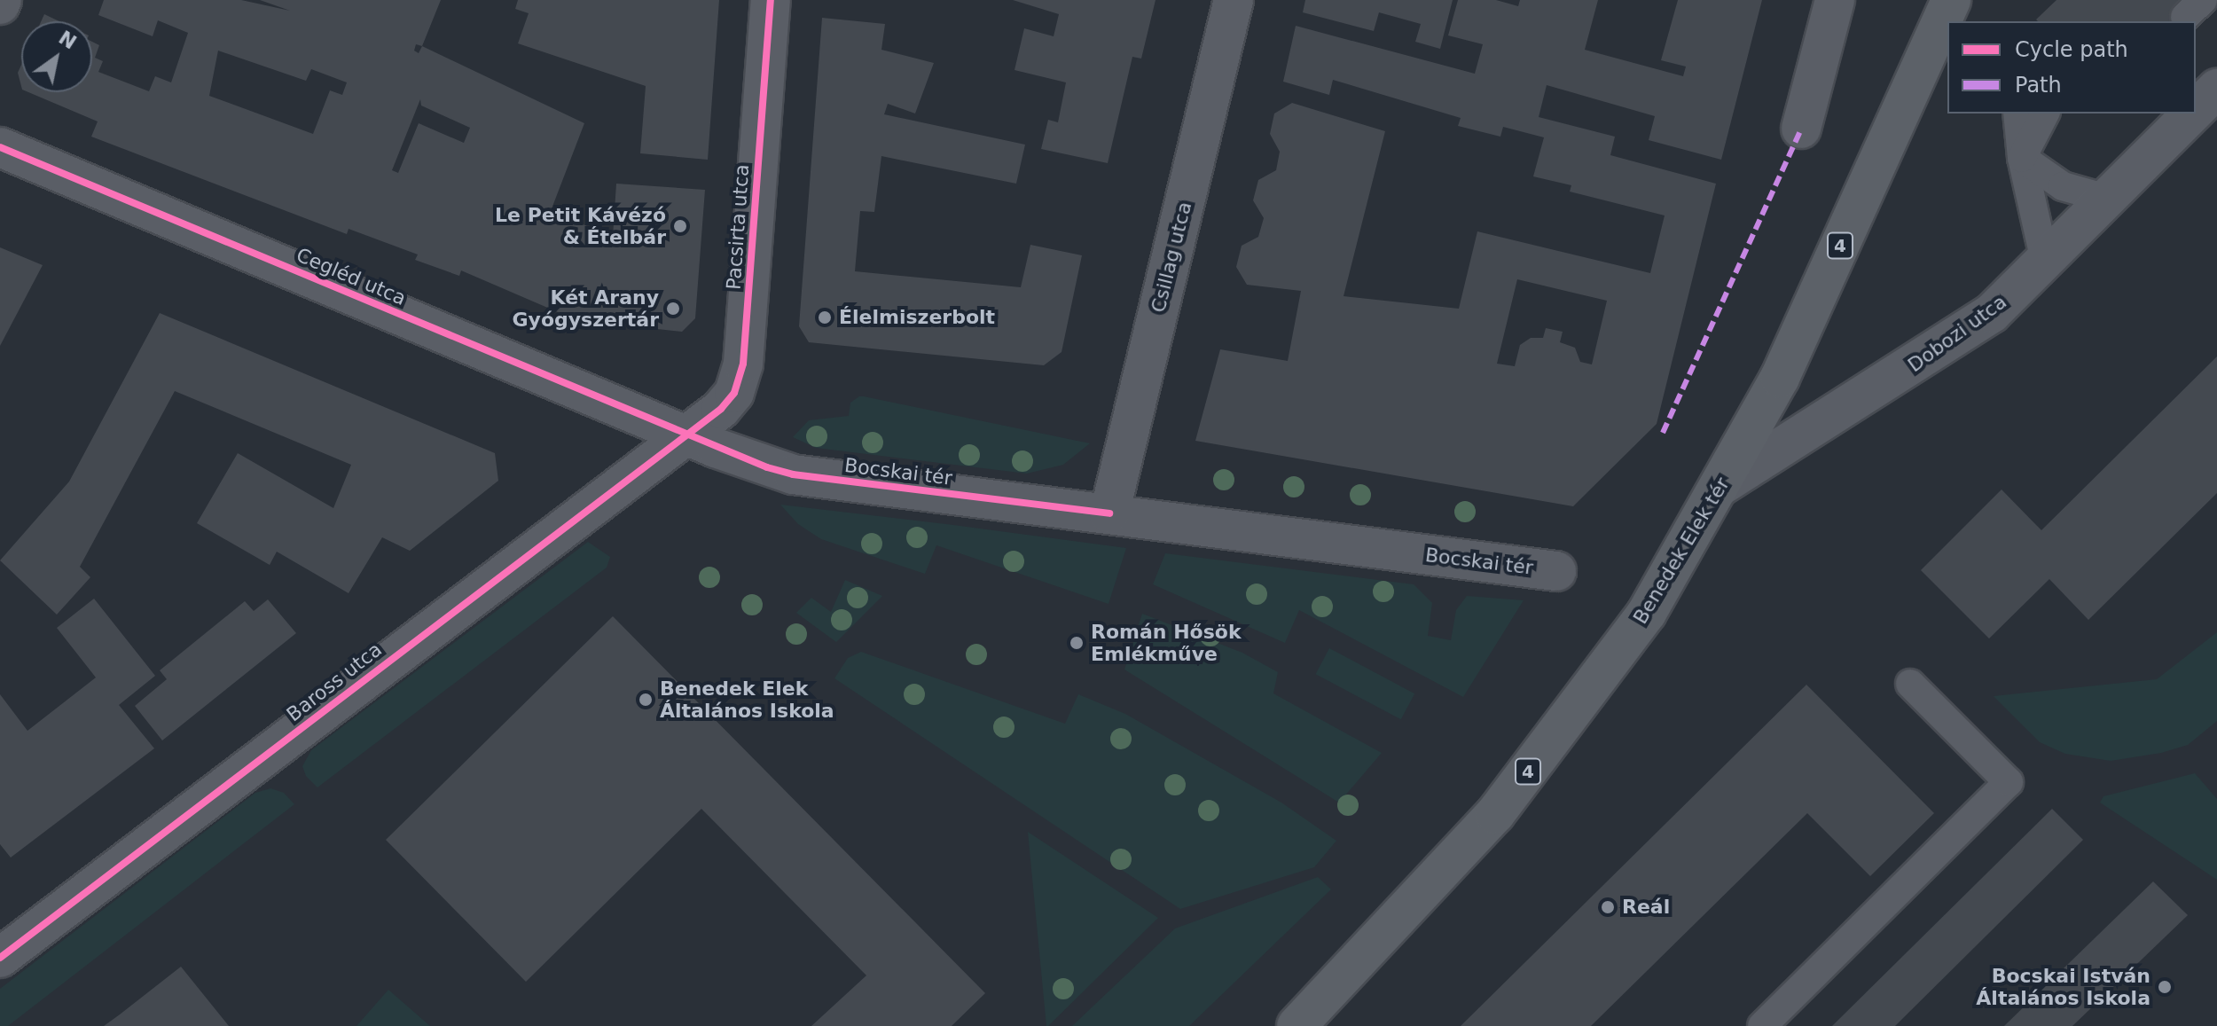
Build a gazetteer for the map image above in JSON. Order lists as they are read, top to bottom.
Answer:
{
  "streets": {
    "main road": ["4", "Benedek Elek tér"],
    "street": [
      "Pacsirta utca",
      "Csillag utca",
      "Cegléd utca",
      "Dobozi utca",
      "Bocskai tér",
      "Baross utca"
    ]
  },
  "crossings": [
    ["Pacsirta utca", "Cegléd utca"],
    ["Pacsirta utca", "Bocskai tér"],
    ["Pacsirta utca", "Baross utca"],
    ["Csillag utca", "Bocskai tér"],
    ["Cegléd utca", "Bocskai tér"],
    ["Cegléd utca", "Baross utca"],
    ["Dobozi utca", "Benedek Elek tér"],
    ["Bocskai tér", "Baross utca"]
  ],
  "places": [
    "Le Petit Kávézó & Ételbár",
    "Két Arany Gyógyszertár",
    "Élelmiszerbolt",
    "Román Hősök Emlékműve",
    "Benedek Elek Általános Iskola",
    "Reál",
    "Bocskai István Általános Iskola"
  ],
  "legend": ["Cycle path", "Path"],
  "north": "top right"
}
